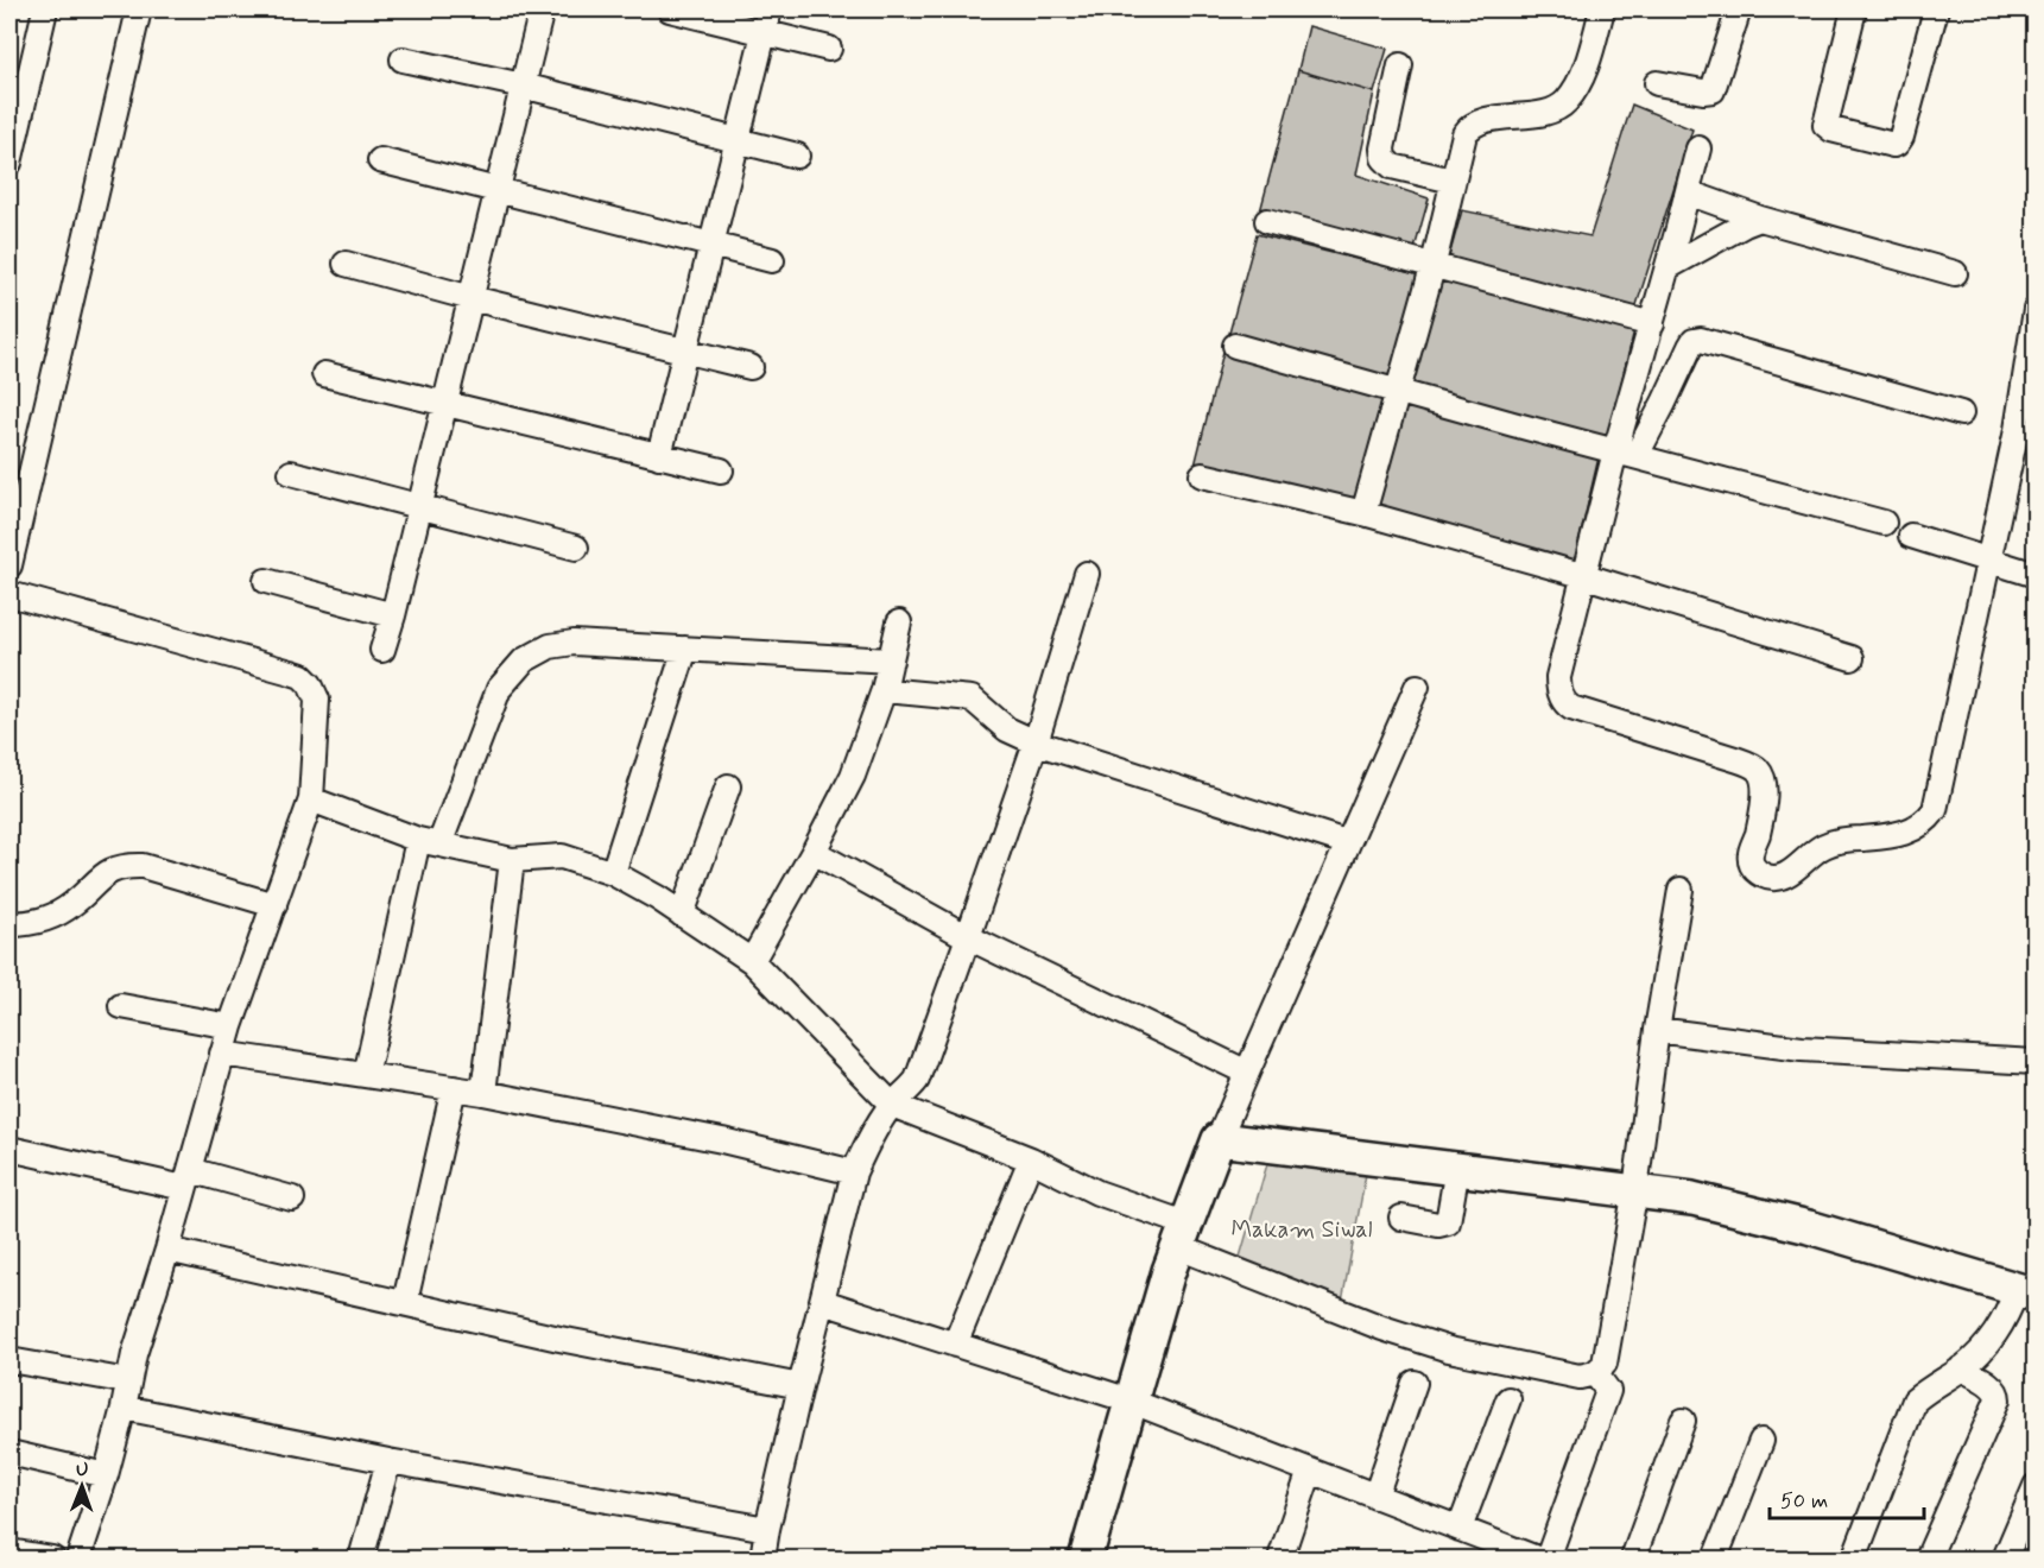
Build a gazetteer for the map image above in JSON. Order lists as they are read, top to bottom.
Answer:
{
  "parks": ["Makam Siwal"],
  "scale_bar": "50 m",
  "north": "top"
}
